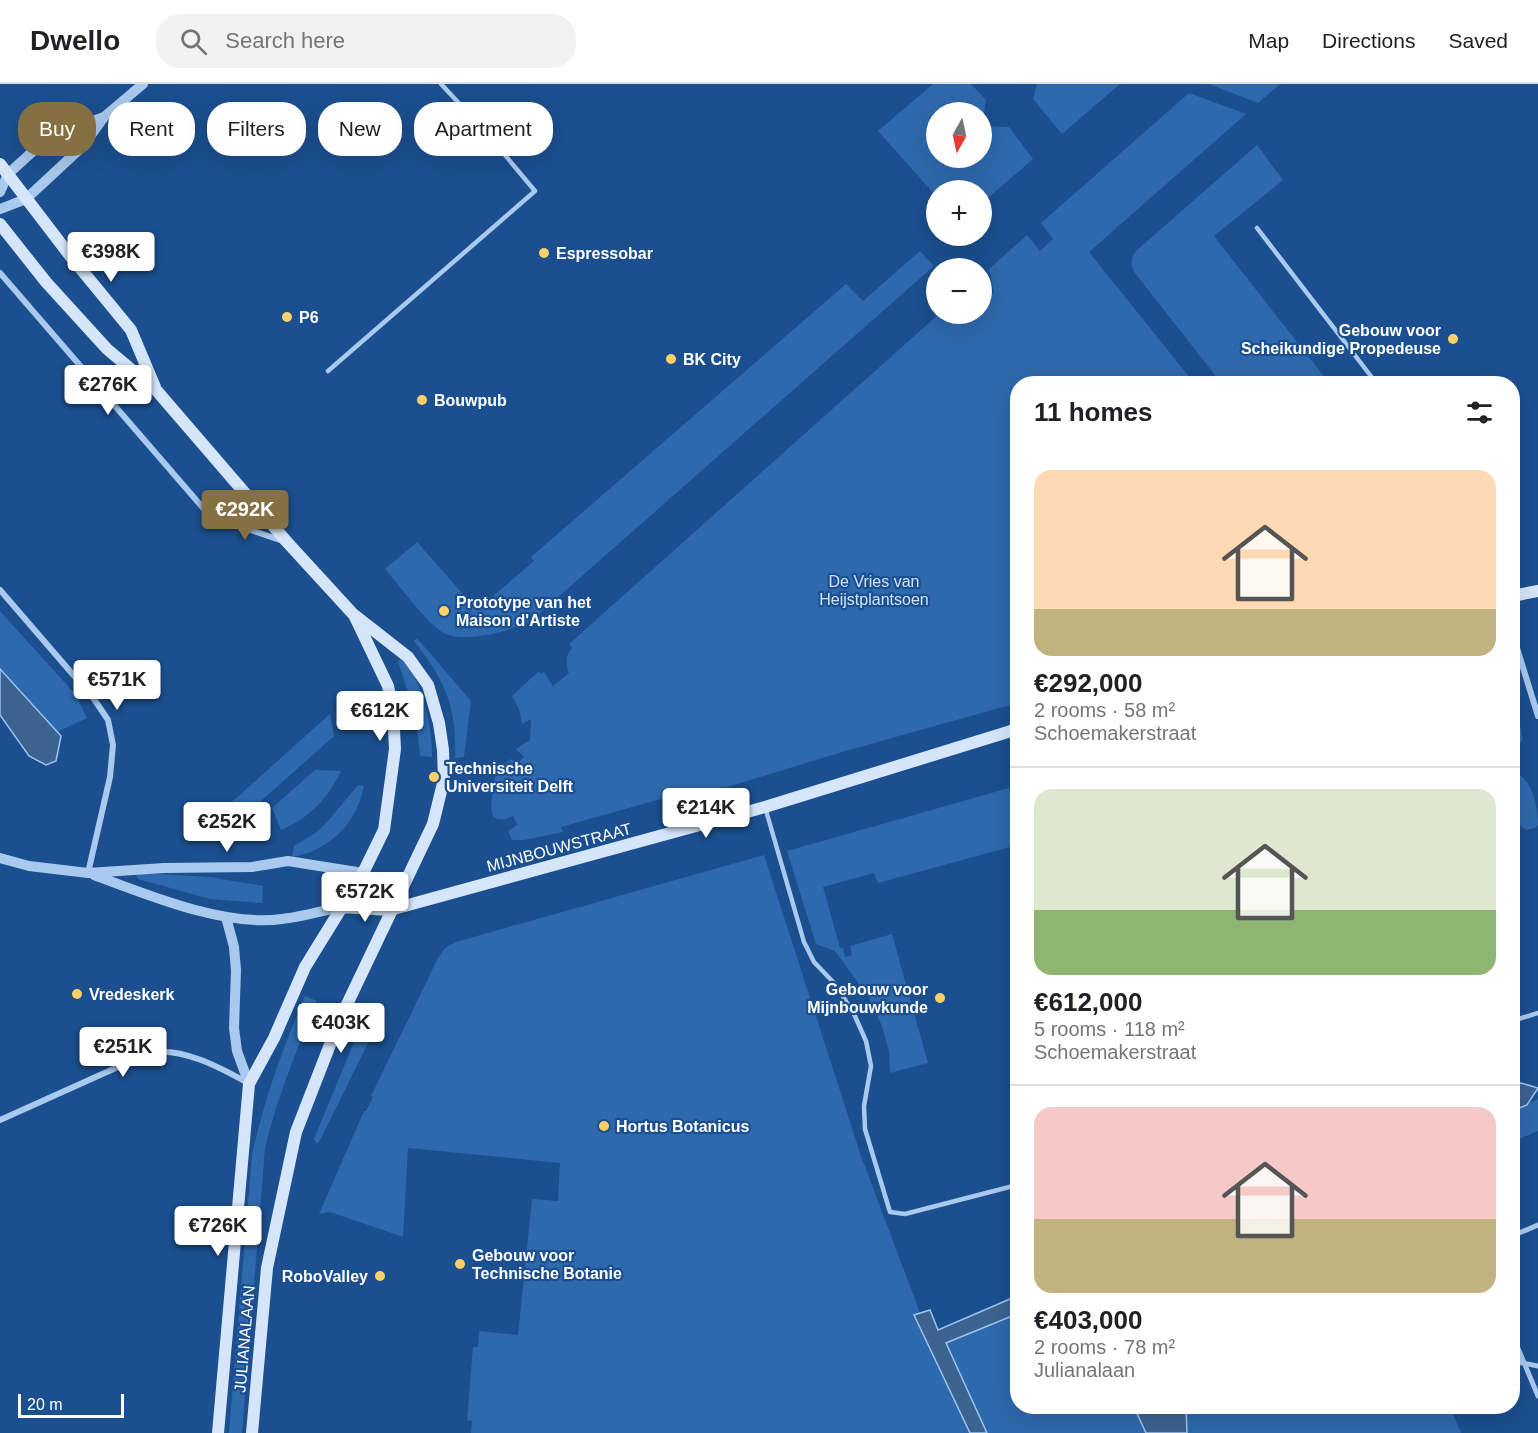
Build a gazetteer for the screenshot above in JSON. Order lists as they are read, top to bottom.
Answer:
{
  "streets": {
    "main road": ["MIJNBOUWSTRAAT", "JULIANALAAN"]
  },
  "crossings": [
    ["MIJNBOUWSTRAAT", "JULIANALAAN"]
  ],
  "parks": ["De Vries van Heijstplantsoen"],
  "places": [
    "Espressobar",
    "P6",
    "Gebouw voor Scheikundige Propedeuse",
    "BK City",
    "Bouwpub",
    "Prototype van het Maison d'Artiste",
    "Technische Universiteit Delft",
    "Vredeskerk",
    "Gebouw voor Mijnbouwkunde",
    "Hortus Botanicus",
    "Gebouw voor Technische Botanie",
    "RoboValley"
  ],
  "scale_bar": "20 m",
  "north": "bottom",
  "page": {
    "header": "Dwello",
    "search": "Search here",
    "nav": ["Map", "Directions", "Saved"],
    "map_buttons": ["+", "−"],
    "chip": [
      "Buy",
      "Rent",
      "Filters",
      "New",
      "Apartment"
    ],
    "price": [
      "€398K",
      "€276K",
      "€292K",
      "€571K",
      "€612K",
      "€214K",
      "€252K",
      "€572K",
      "€403K",
      "€251K",
      "€726K"
    ],
    "heading": "11 homes",
    "list": [
      {
        "name": "€292,000",
        "note": "2 rooms · 58 m² · Schoemakerstraat"
      },
      {
        "name": "€612,000",
        "note": "5 rooms · 118 m² · Schoemakerstraat"
      },
      {
        "name": "€403,000",
        "note": "2 rooms · 78 m² · Julianalaan"
      }
    ],
    "scale": "20 m"
  }
}
